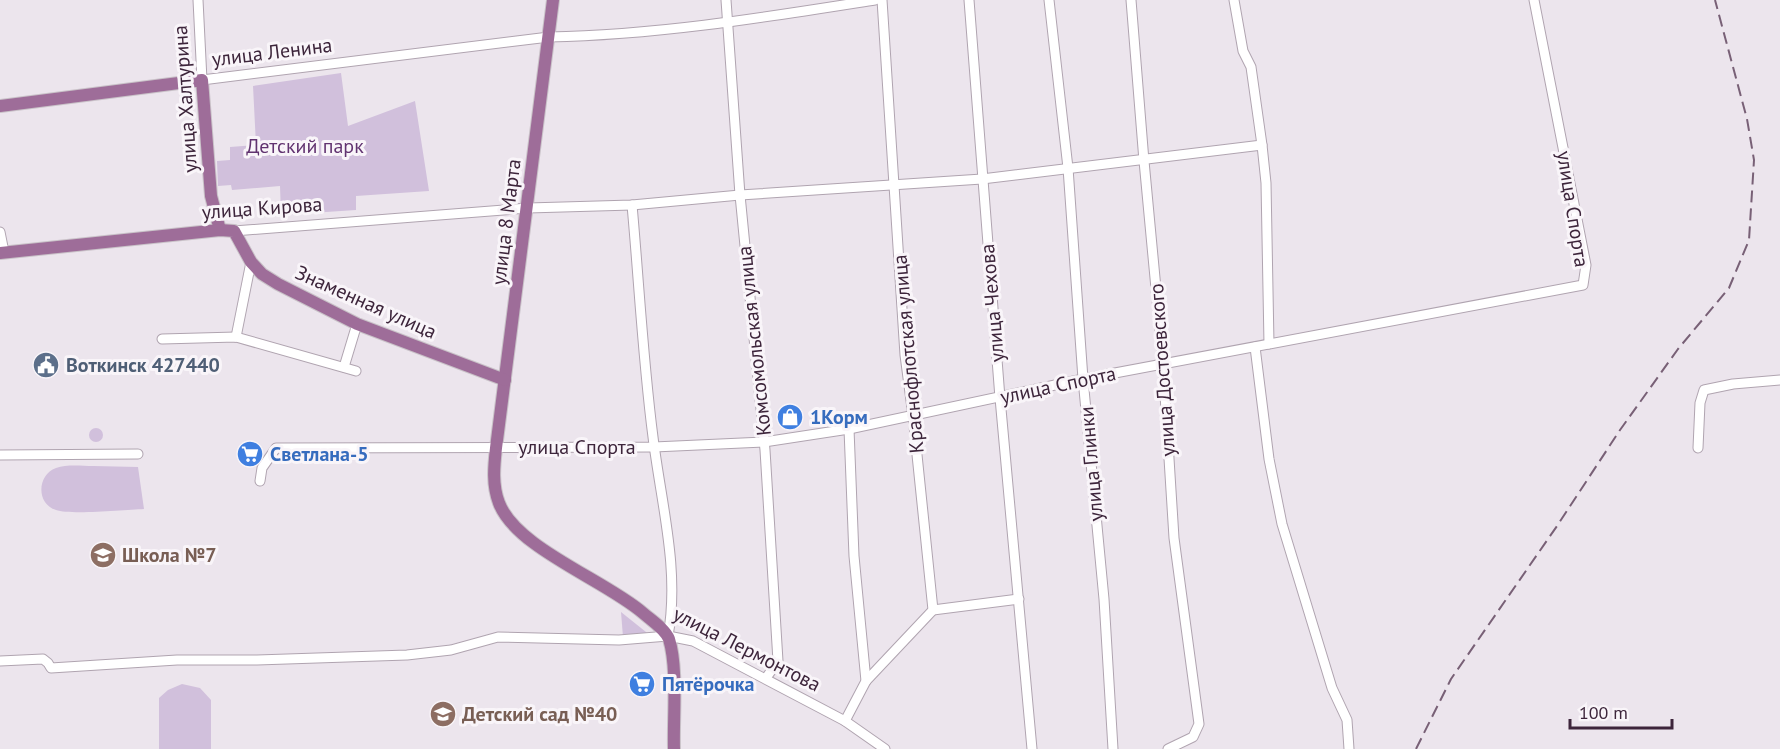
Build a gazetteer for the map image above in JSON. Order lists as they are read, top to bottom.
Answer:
{
  "streets": {
    "main road": [
      "улица Ленина",
      "улица Халтурина",
      "улица Кирова",
      "улица 8 Марта",
      "Знаменная улица",
      "улица Лермонтова"
    ],
    "street": [
      "улица Спорта",
      "улица Чехова",
      "Комсомольская улица",
      "Краснофлотская улица",
      "улица Достоевского",
      "улица Глинки"
    ]
  },
  "crossings": [
    ["улица Ленина", "улица Халтурина"],
    ["улица Ленина", "улица 8 Марта"],
    ["улица Ленина", "Комсомольская улица"],
    ["улица Халтурина", "улица Кирова"],
    ["улица Кирова", "улица 8 Марта"],
    ["улица Кирова", "Знаменная улица"],
    ["улица Кирова", "улица Чехова"],
    ["улица Кирова", "Комсомольская улица"],
    ["улица Кирова", "Краснофлотская улица"],
    ["улица Кирова", "улица Достоевского"],
    ["улица Кирова", "улица Глинки"],
    ["улица Спорта", "улица 8 Марта"],
    ["улица Спорта", "улица Чехова"],
    ["улица Спорта", "Комсомольская улица"],
    ["улица Спорта", "Краснофлотская улица"],
    ["улица Спорта", "улица Достоевского"],
    ["улица Спорта", "улица Глинки"],
    ["улица Спорта", "улица Лермонтова"],
    ["улица 8 Марта", "Знаменная улица"],
    ["улица 8 Марта", "улица Лермонтова"],
    ["Комсомольская улица", "улица Лермонтова"]
  ],
  "parks": ["Детский парк"],
  "places": {
    "public building": ["Воткинск 427440"],
    "shop": ["1Корм"],
    "supermarket": ["Светлана-5", "Пятёрочка"],
    "school or university": ["Школа №7", "Детский сад №40"]
  },
  "scale_bar": "100 m"
}
